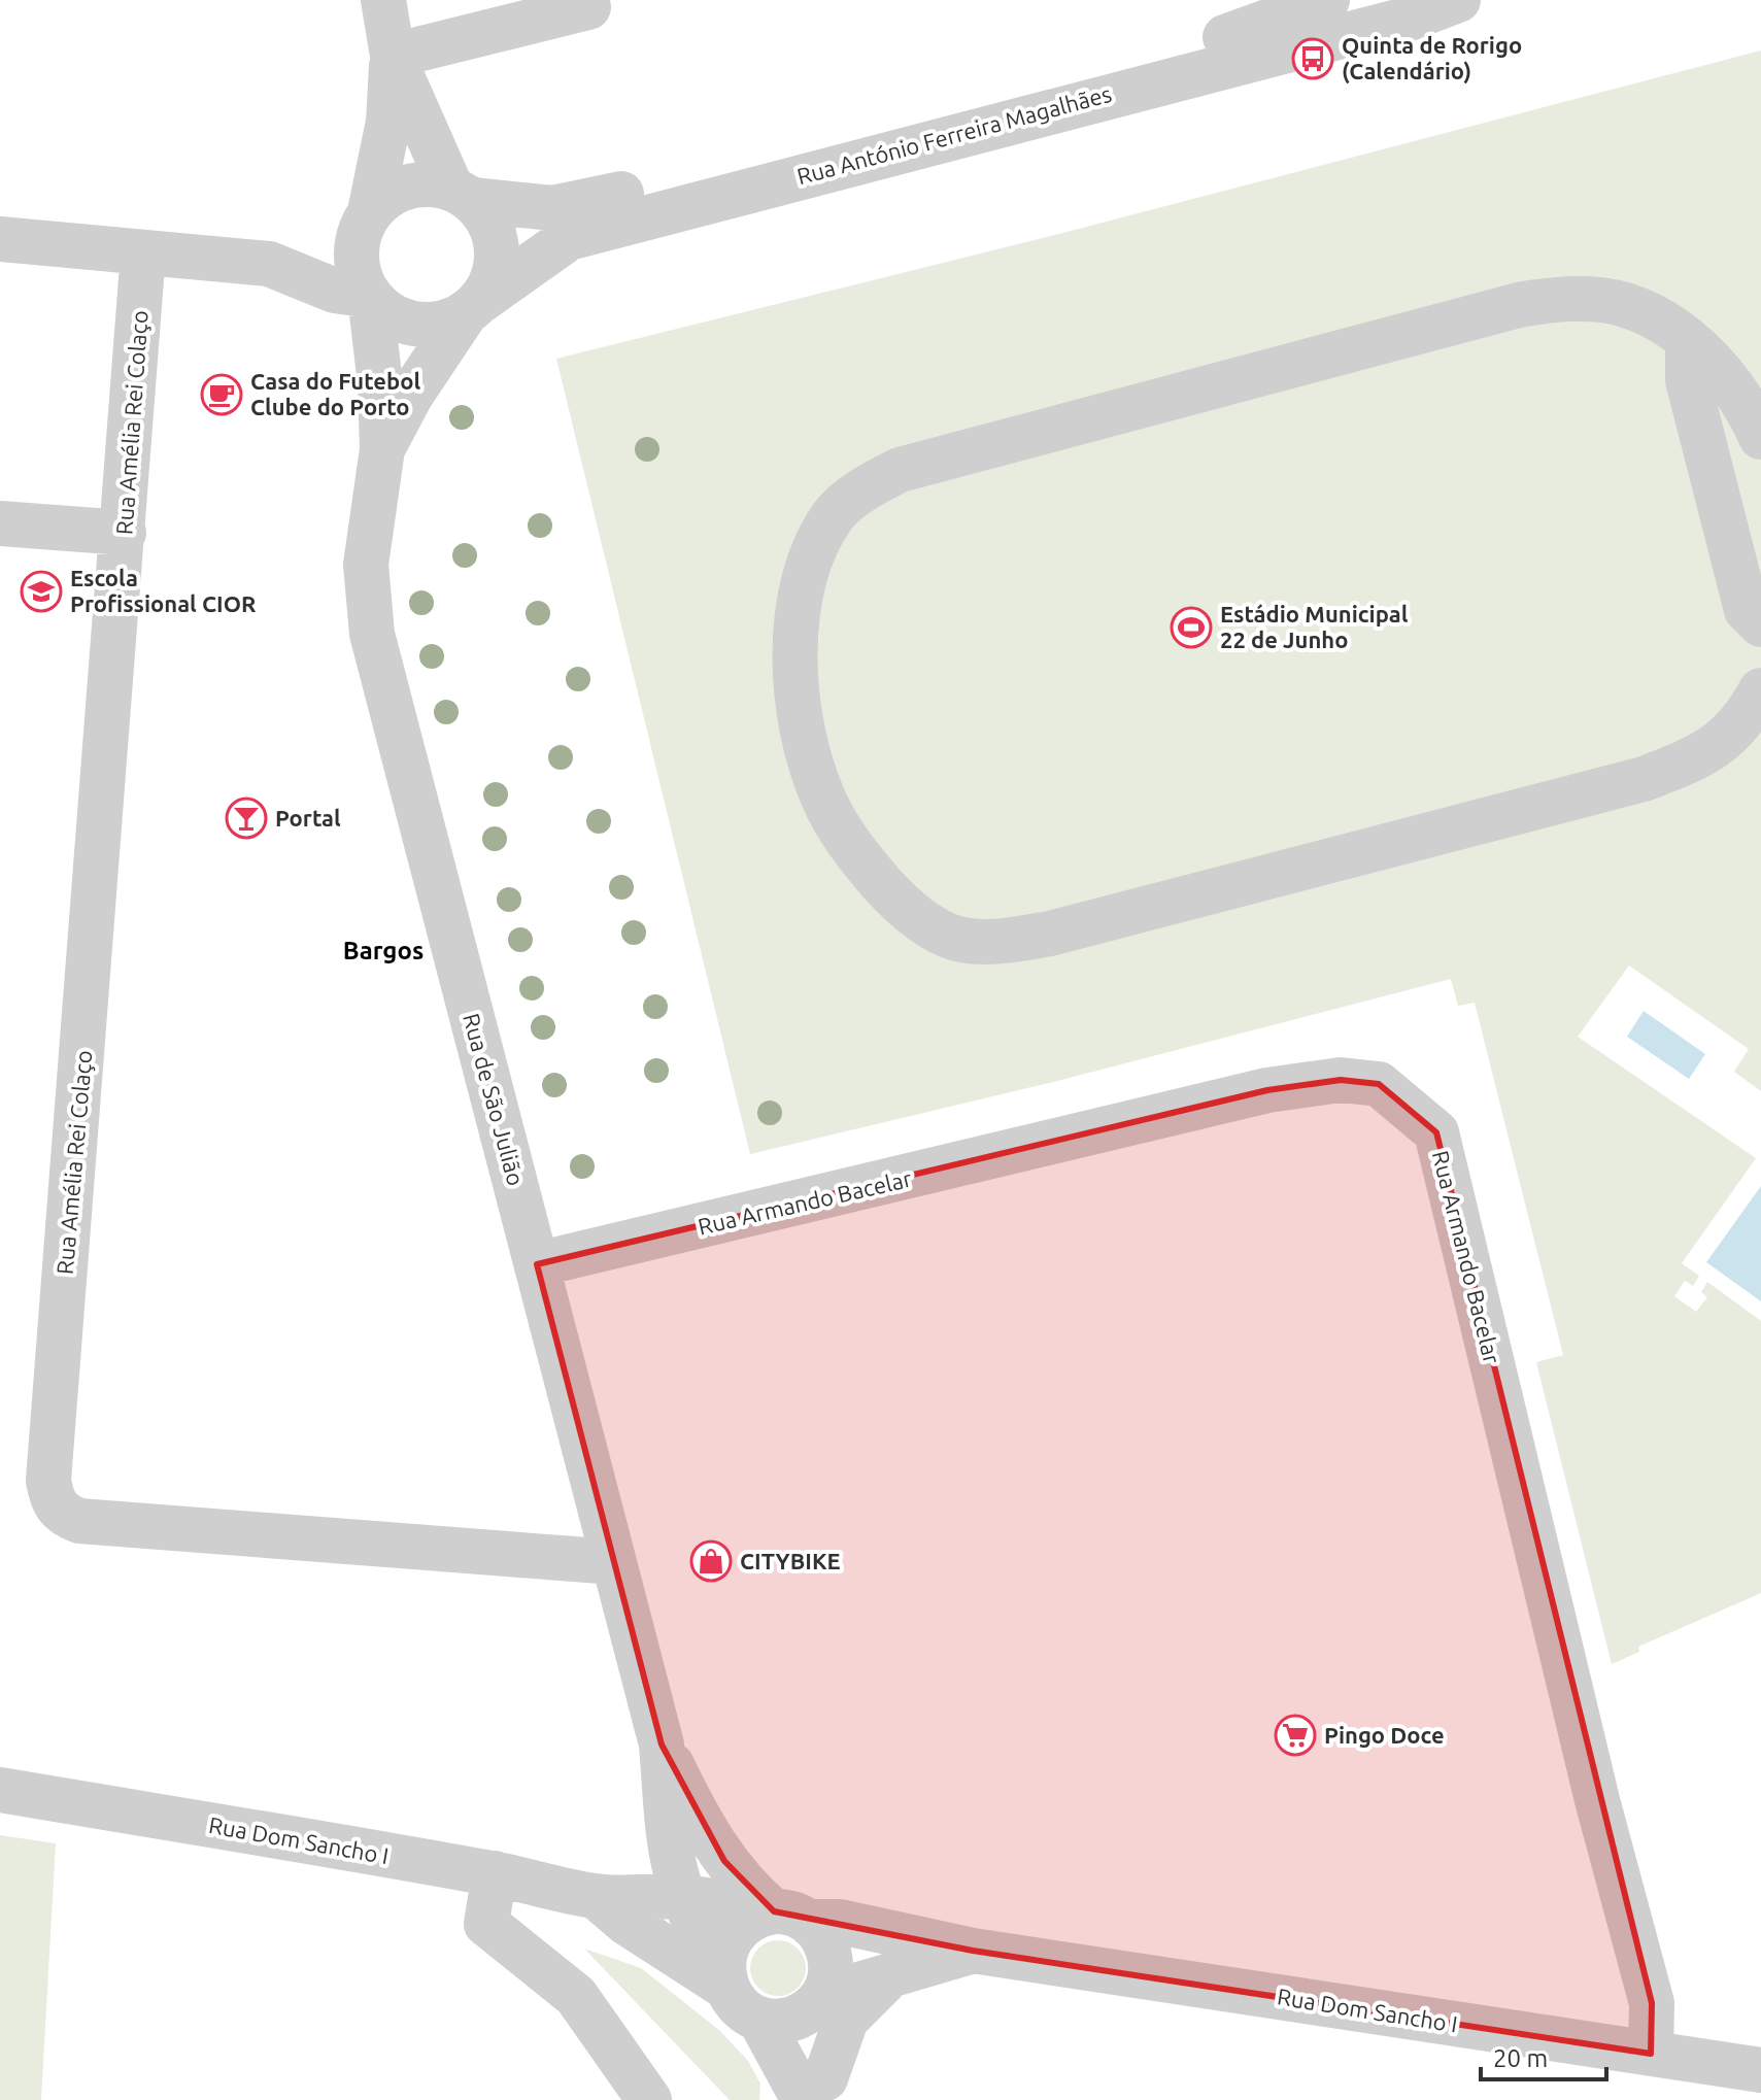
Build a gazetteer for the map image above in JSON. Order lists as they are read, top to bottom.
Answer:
{
  "streets": {
    "street": [
      "Rua António Ferreira Magalhães",
      "Rua Amélia Rei Colaço",
      "Rua de São Julião",
      "Rua Armando Bacelar",
      "Rua Dom Sancho I"
    ]
  },
  "crossings": [
    ["Rua António Ferreira Magalhães", "Rua de São Julião"],
    ["Rua Amélia Rei Colaço", "Rua de São Julião"],
    ["Rua de São Julião", "Rua Armando Bacelar"],
    ["Rua de São Julião", "Rua Dom Sancho I"],
    ["Rua Armando Bacelar", "Rua Dom Sancho I"]
  ],
  "districts": ["Bargos"],
  "places": {
    "bus stop": ["Quinta de Rorigo (Calendário)"],
    "cafe": ["Casa do Futebol Clube do Porto"],
    "school or university": ["Escola Profissional CIOR"],
    "sports": ["Estádio Municipal 22 de Junho"],
    "bar": ["Portal"],
    "shop": ["CITYBIKE"],
    "supermarket": ["Pingo Doce"]
  },
  "scale_bar": "20 m"
}
